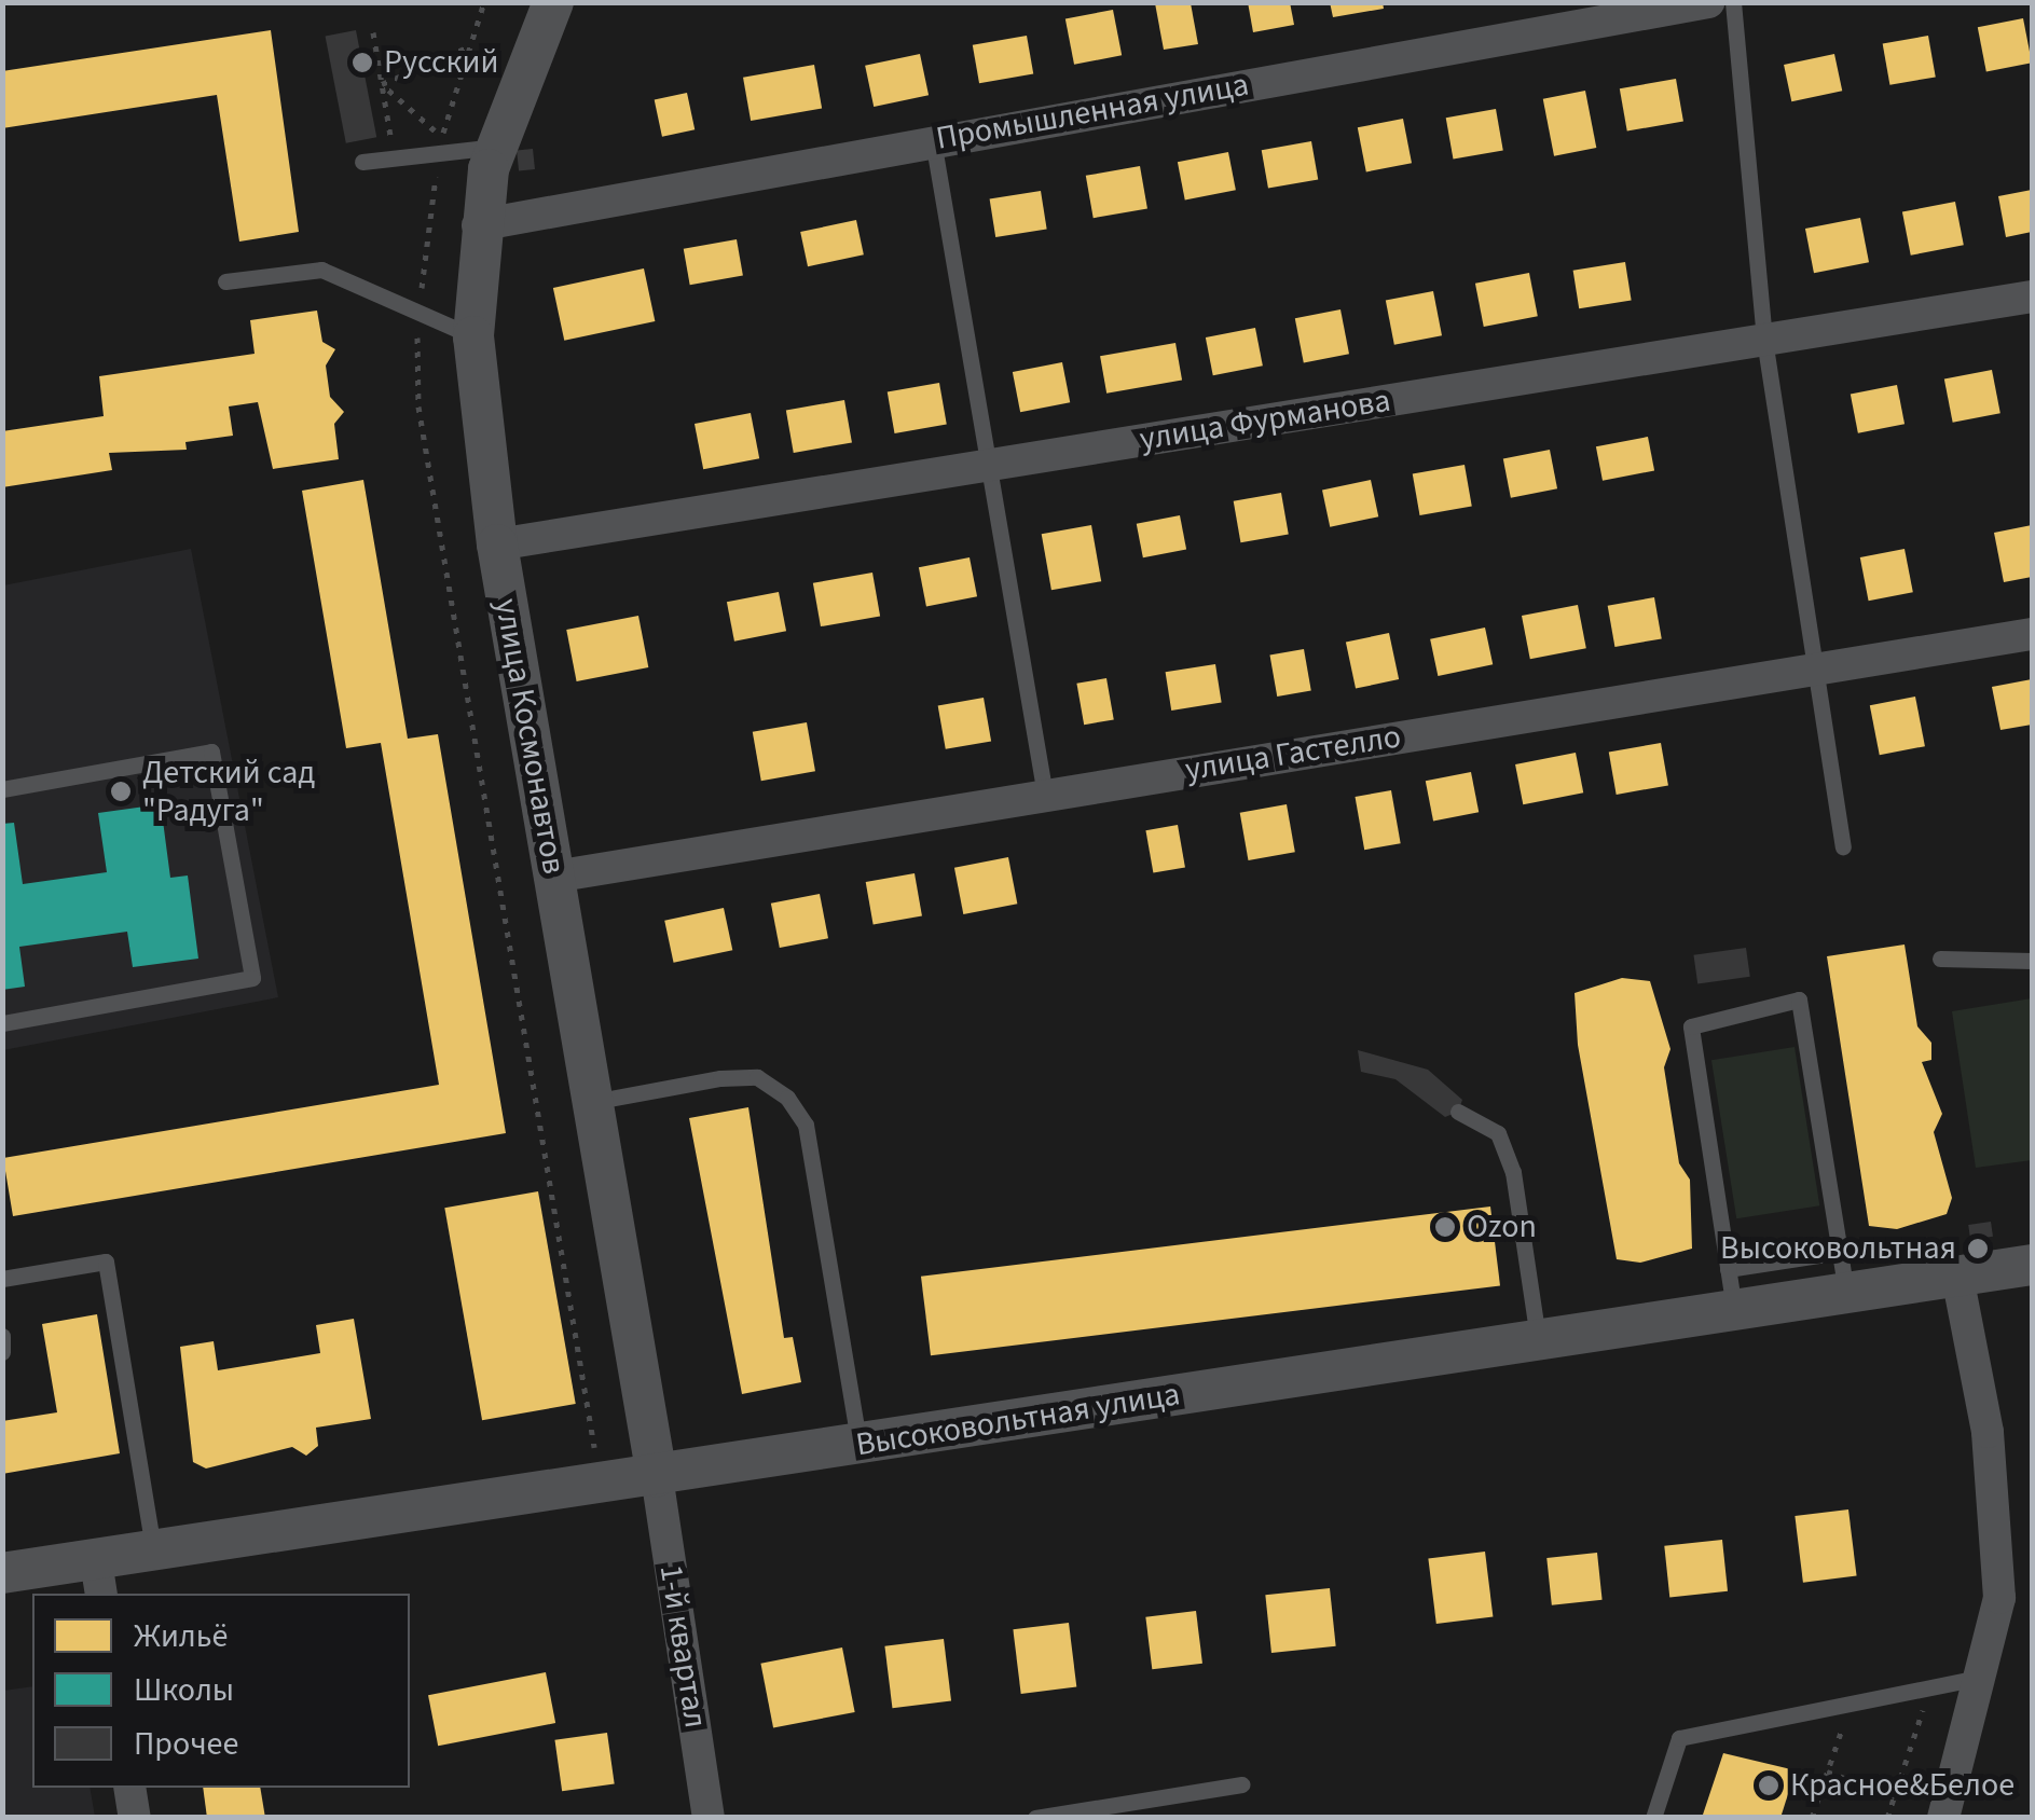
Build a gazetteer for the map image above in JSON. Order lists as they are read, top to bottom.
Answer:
{
  "streets": {
    "street": [
      "Промышленная улица",
      "улица Фурманова",
      "улица Космонавтов",
      "улица Гастелло",
      "Высоковольтная улица",
      "1-й квартал"
    ]
  },
  "crossings": [
    ["Промышленная улица", "улица Космонавтов"],
    ["улица Фурманова", "улица Космонавтов"],
    ["улица Космонавтов", "улица Гастелло"],
    ["улица Космонавтов", "Высоковольтная улица"],
    ["улица Космонавтов", "1-й квартал"],
    ["Высоковольтная улица", "1-й квартал"]
  ],
  "places": [
    "Русский",
    "Детский сад \"Радуга\"",
    "Ozon",
    "Высоковольтная",
    "Красное&Белое"
  ],
  "legend": ["Жильё", "Школы", "Прочее"]
}
